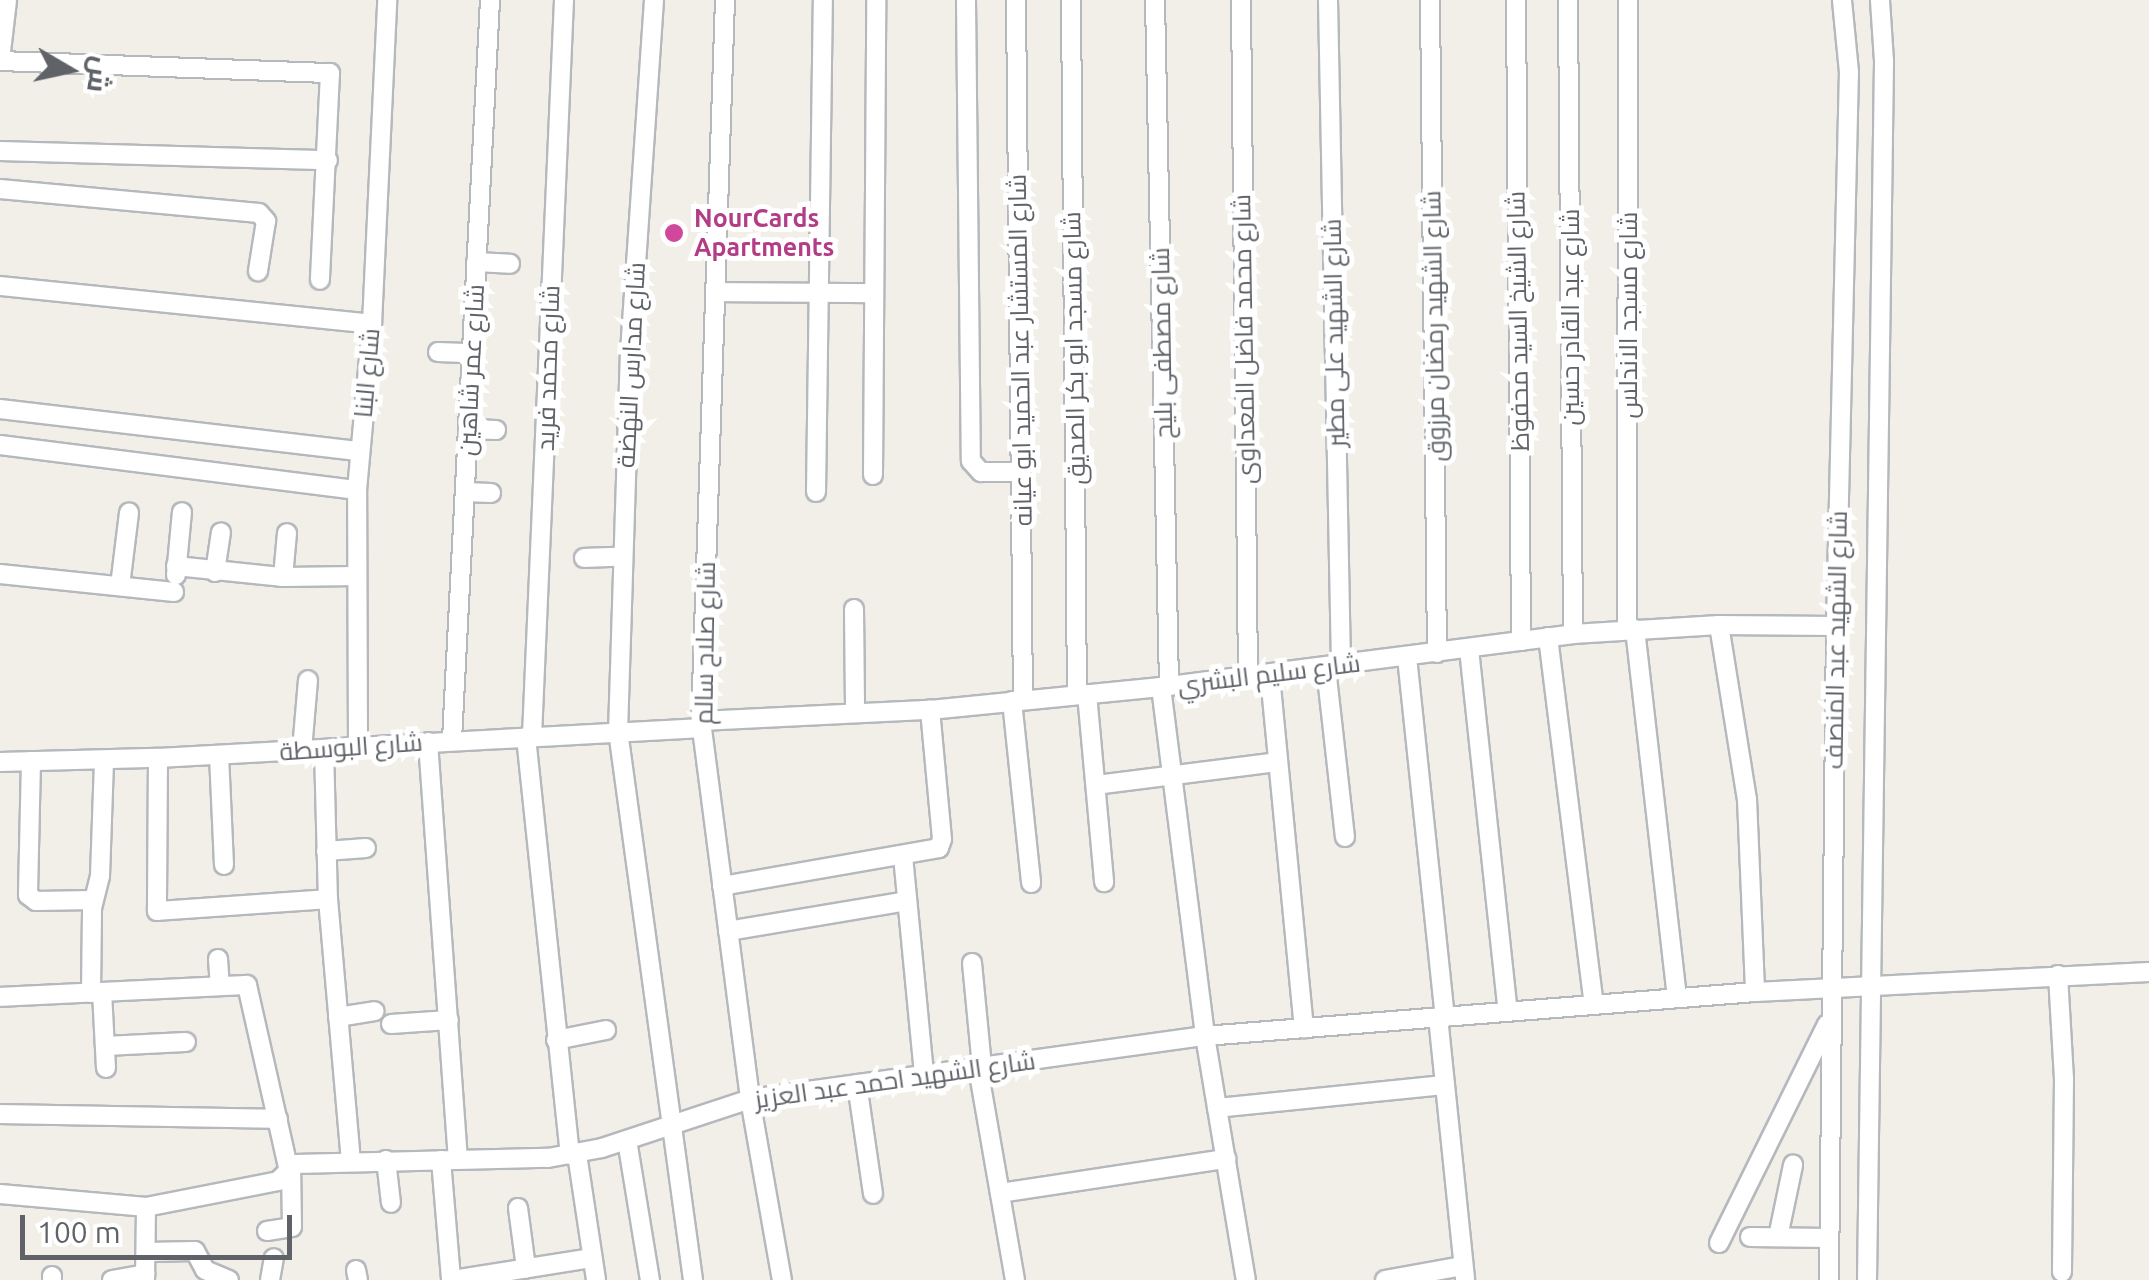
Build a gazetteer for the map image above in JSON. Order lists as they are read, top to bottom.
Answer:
{
  "streets": {
    "street": [
      "شارع مسجد الاندلس",
      "شارع عبد القادر حسين",
      "شارع الشيخ السيد محفوظ",
      "شارع الشهيد رمضان مرزوق",
      "شارع الشهيد على مطير",
      "شارع محمد فاضل المعداوى",
      "شارع مصطفى بليح",
      "شارع مسجد ابو بكر الصديق",
      "شارع المستشار عبد الحميد ابو عيانه",
      "شارع مدارس النهضة",
      "شارع محمد فريد",
      "شارع عمر شاهين",
      "شارع البنا",
      "شارع الشهيد عبد المنصف",
      "شارع صلاح سالم",
      "شارع سليم البشري",
      "شارع البوسطة",
      "شارع الشهيد احمد عبد العزيز"
    ]
  },
  "crossings": [
    ["شارع مسجد الاندلس", "شارع سليم البشري"],
    ["شارع مسجد الاندلس", "شارع الشهيد احمد عبد العزيز"],
    ["شارع عبد القادر حسين", "شارع سليم البشري"],
    ["شارع الشيخ السيد محفوظ", "شارع سليم البشري"],
    ["شارع الشهيد رمضان مرزوق", "شارع سليم البشري"],
    ["شارع الشهيد على مطير", "شارع سليم البشري"],
    ["شارع محمد فاضل المعداوى", "شارع سليم البشري"],
    ["شارع مصطفى بليح", "شارع سليم البشري"],
    ["شارع مصطفى بليح", "شارع الشهيد احمد عبد العزيز"],
    ["شارع مسجد ابو بكر الصديق", "شارع سليم البشري"],
    ["شارع المستشار عبد الحميد ابو عيانه", "شارع سليم البشري"],
    ["شارع مدارس النهضة", "شارع البوسطة"],
    ["شارع مدارس النهضة", "شارع الشهيد احمد عبد العزيز"],
    ["شارع محمد فريد", "شارع البوسطة"],
    ["شارع محمد فريد", "شارع الشهيد احمد عبد العزيز"],
    ["شارع عمر شاهين", "شارع البوسطة"],
    ["شارع البنا", "شارع البوسطة"],
    ["شارع الشهيد عبد المنصف", "شارع سليم البشري"],
    ["شارع الشهيد عبد المنصف", "شارع الشهيد احمد عبد العزيز"],
    ["شارع صلاح سالم", "شارع سليم البشري"],
    ["شارع صلاح سالم", "شارع البوسطة"],
    ["شارع صلاح سالم", "شارع الشهيد احمد عبد العزيز"],
    ["شارع سليم البشري", "شارع البوسطة"]
  ],
  "places": ["NourCards Apartments"],
  "scale_bar": "100 m",
  "north": "right"
}
